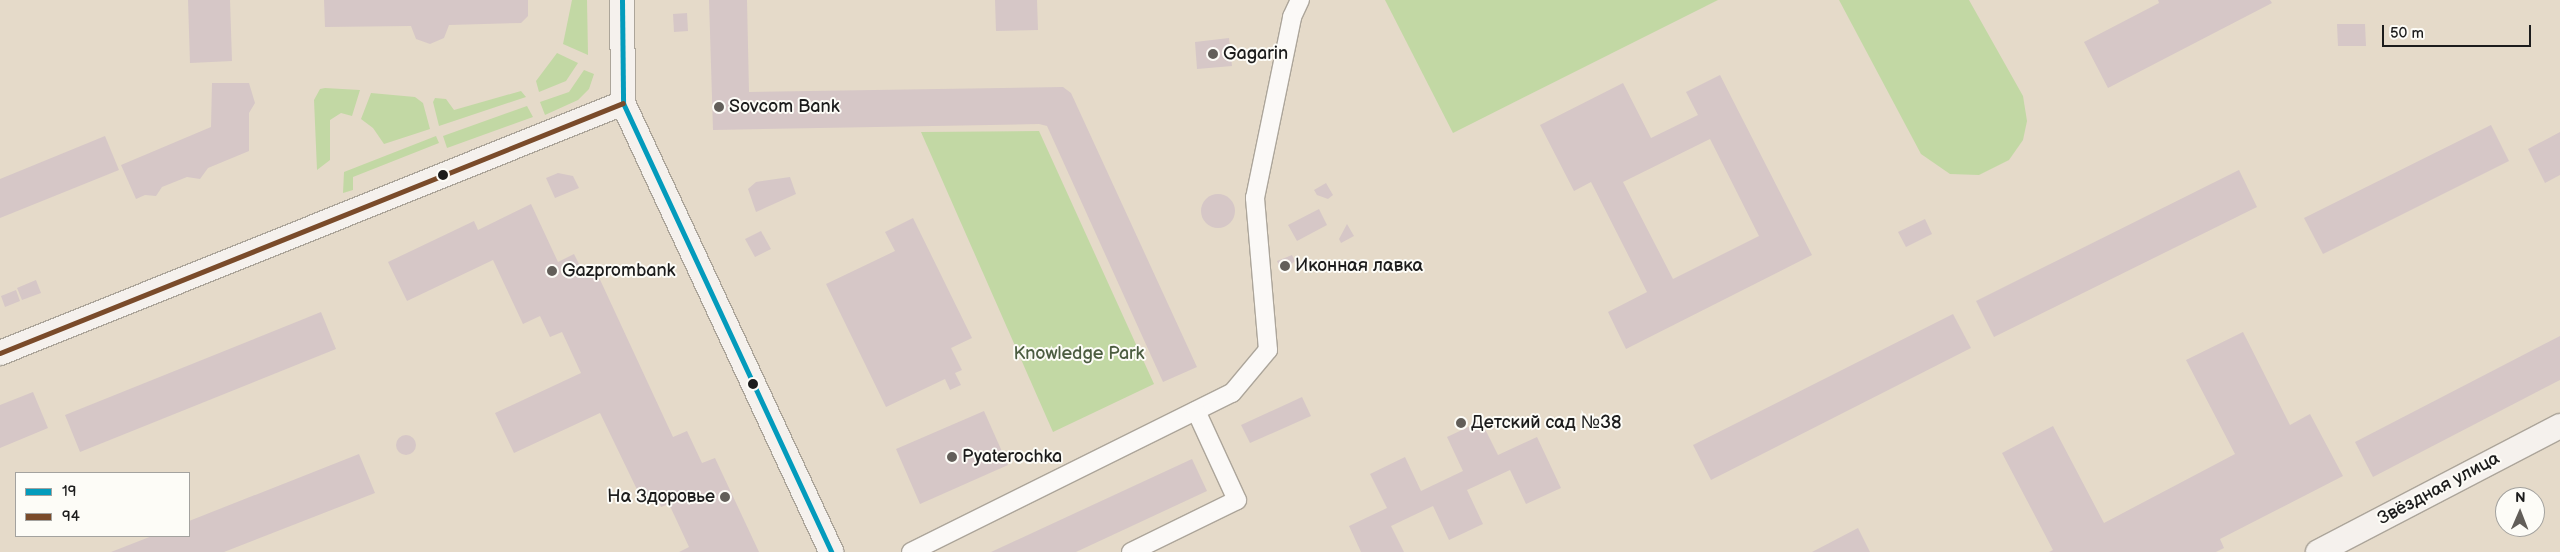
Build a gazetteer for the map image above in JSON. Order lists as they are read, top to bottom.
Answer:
{
  "streets": {
    "main road": ["Звёздная улица"]
  },
  "parks": ["Knowledge Park"],
  "places": [
    "Gagarin",
    "Sovcom Bank",
    "Иконная лавка",
    "Gazprombank",
    "Детский сад №38",
    "Pyaterochka",
    "На Здоровье"
  ],
  "lines": ["transit line 19", "transit line 94"],
  "legend": ["19", "94"],
  "scale_bar": "50 m",
  "north": "top"
}
